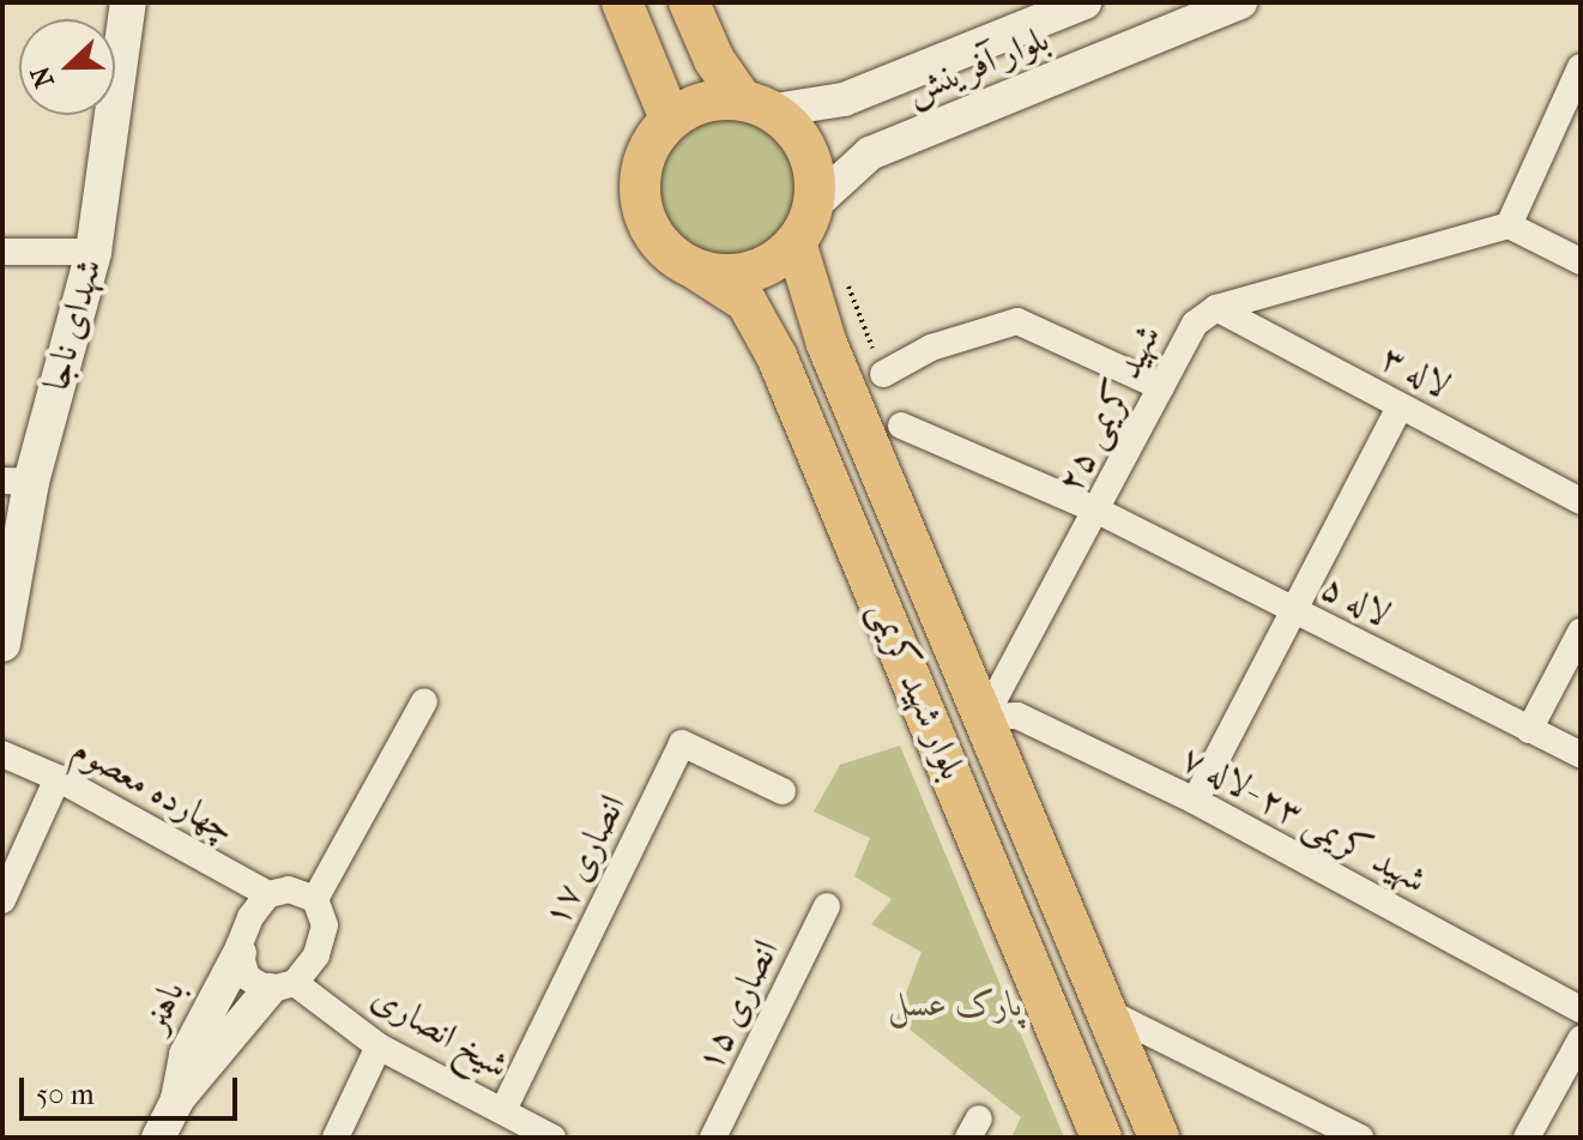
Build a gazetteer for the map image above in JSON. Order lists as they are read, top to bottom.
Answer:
{
  "streets": {
    "main road": ["شهدای ناجا", "بلوار شهید کریمی"],
    "street": [
      "بلوار آفرینش",
      "لاله ۳",
      "شهید کریمی ۲۵",
      "لاله ۵",
      "چهارده معصوم",
      "شهید کریمی ۲۳ -لاله ۷",
      "انصاری ۱۷",
      "انصاری ۱۵",
      "باهنر",
      "شیخ انصاری"
    ]
  },
  "crossings": [
    ["بلوار آفرینش", "بلوار شهید کریمی"],
    ["لاله ۳", "شهید کریمی ۲۵"],
    ["شهید کریمی ۲۵", "لاله ۵"],
    ["شهید کریمی ۲۵", "بلوار شهید کریمی"],
    ["شهید کریمی ۲۵", "شهید کریمی ۲۳ -لاله ۷"],
    ["بلوار شهید کریمی", "شهید کریمی ۲۳ -لاله ۷"],
    ["چهارده معصوم", "باهنر"],
    ["چهارده معصوم", "شیخ انصاری"],
    ["انصاری ۱۷", "شیخ انصاری"],
    ["باهنر", "شیخ انصاری"]
  ],
  "parks": ["پارک عسل"],
  "scale_bar": "50 m",
  "north": "left"
}
